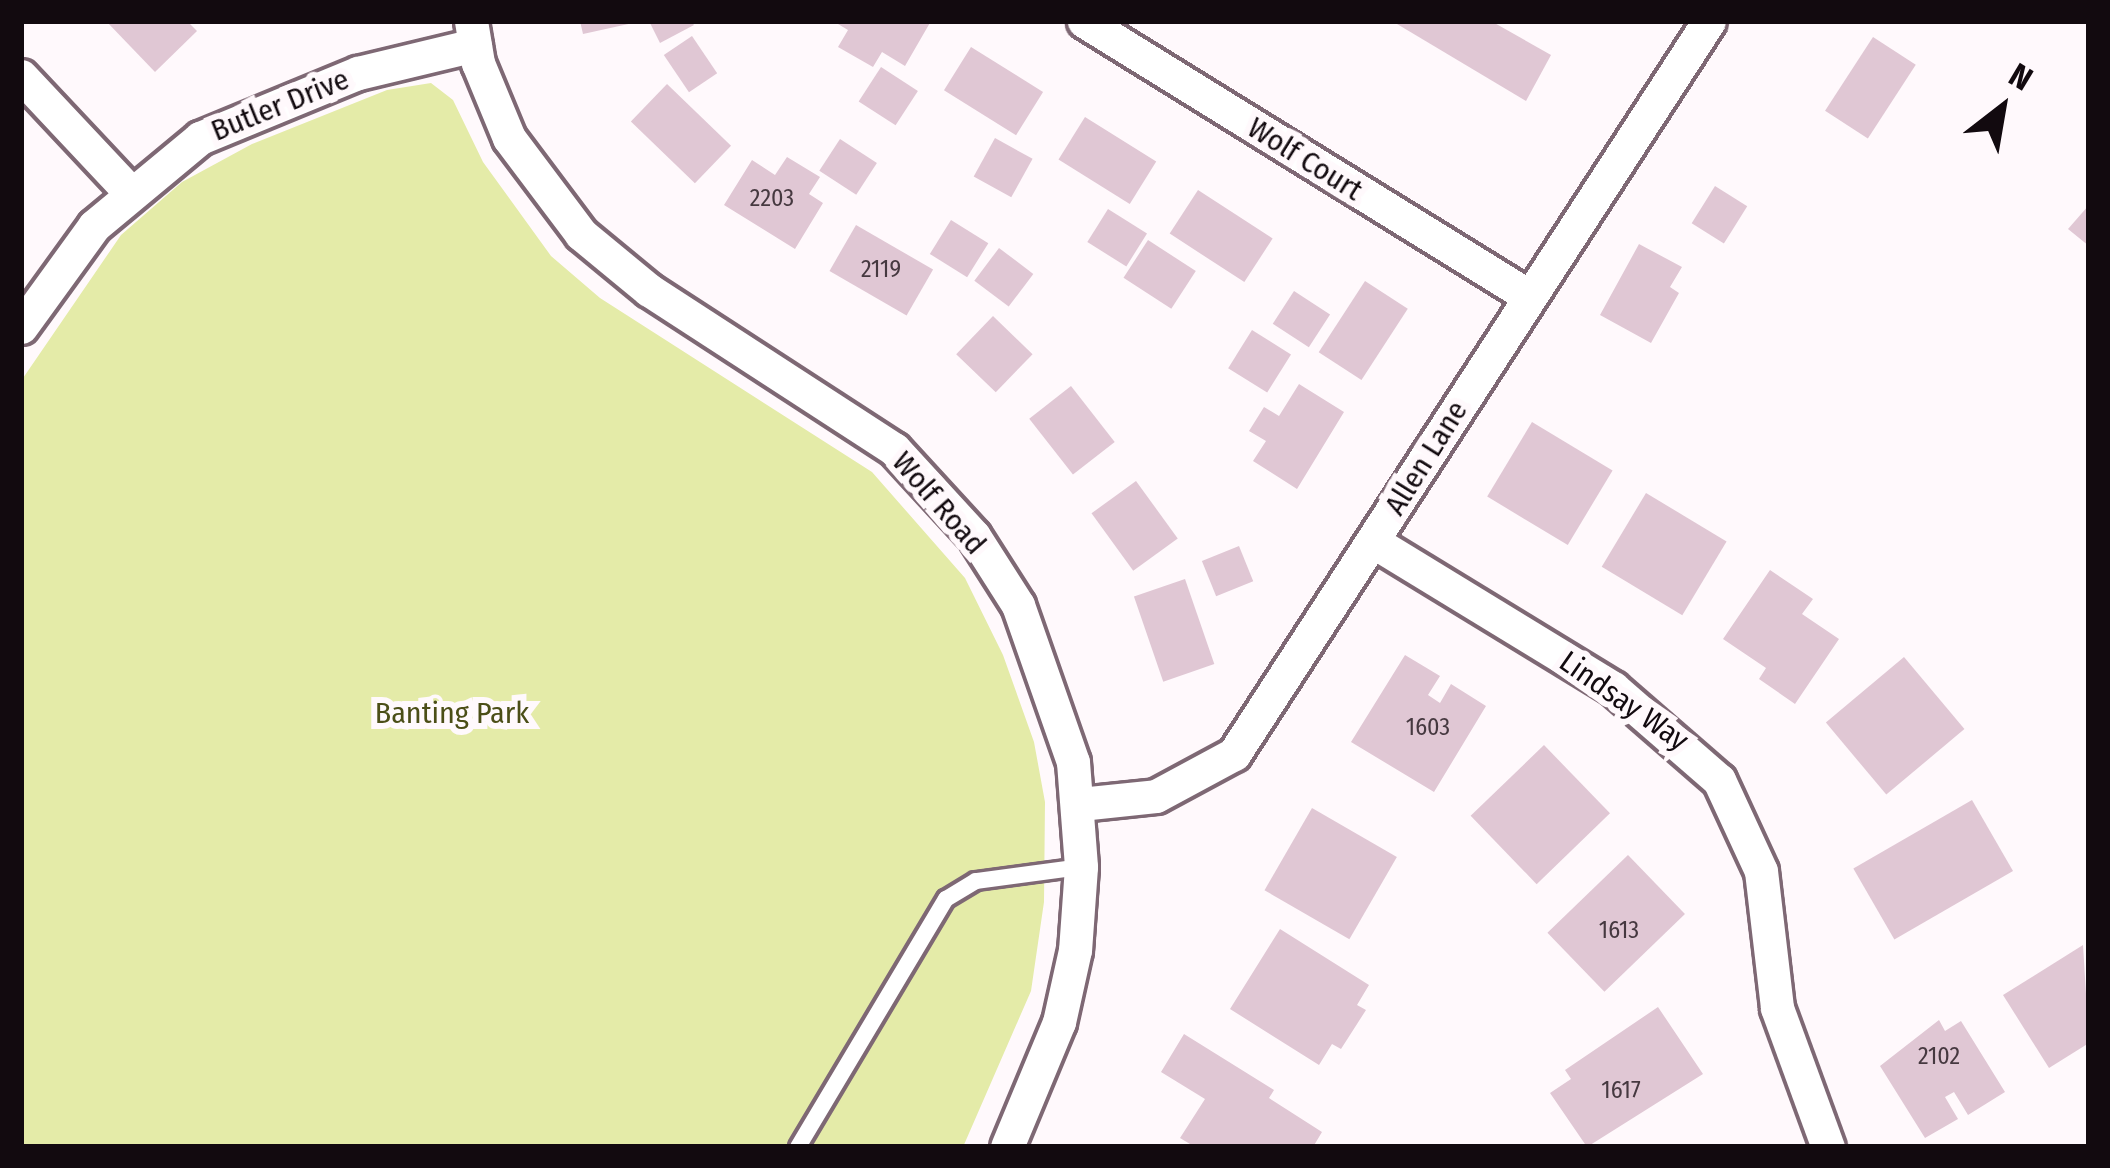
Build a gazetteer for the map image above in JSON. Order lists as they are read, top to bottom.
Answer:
{
  "streets": {
    "street": [
      "Butler Drive",
      "Wolf Court",
      "Allen Lane",
      "Wolf Road",
      "Lindsay Way"
    ]
  },
  "crossings": [
    ["Butler Drive", "Wolf Road"],
    ["Wolf Court", "Allen Lane"],
    ["Allen Lane", "Wolf Road"],
    ["Allen Lane", "Lindsay Way"]
  ],
  "parks": ["Banting Park"],
  "house_numbers": [
    "2203",
    "2119",
    "1603",
    "1613",
    "2102",
    "1617"
  ],
  "north": "top right"
}
